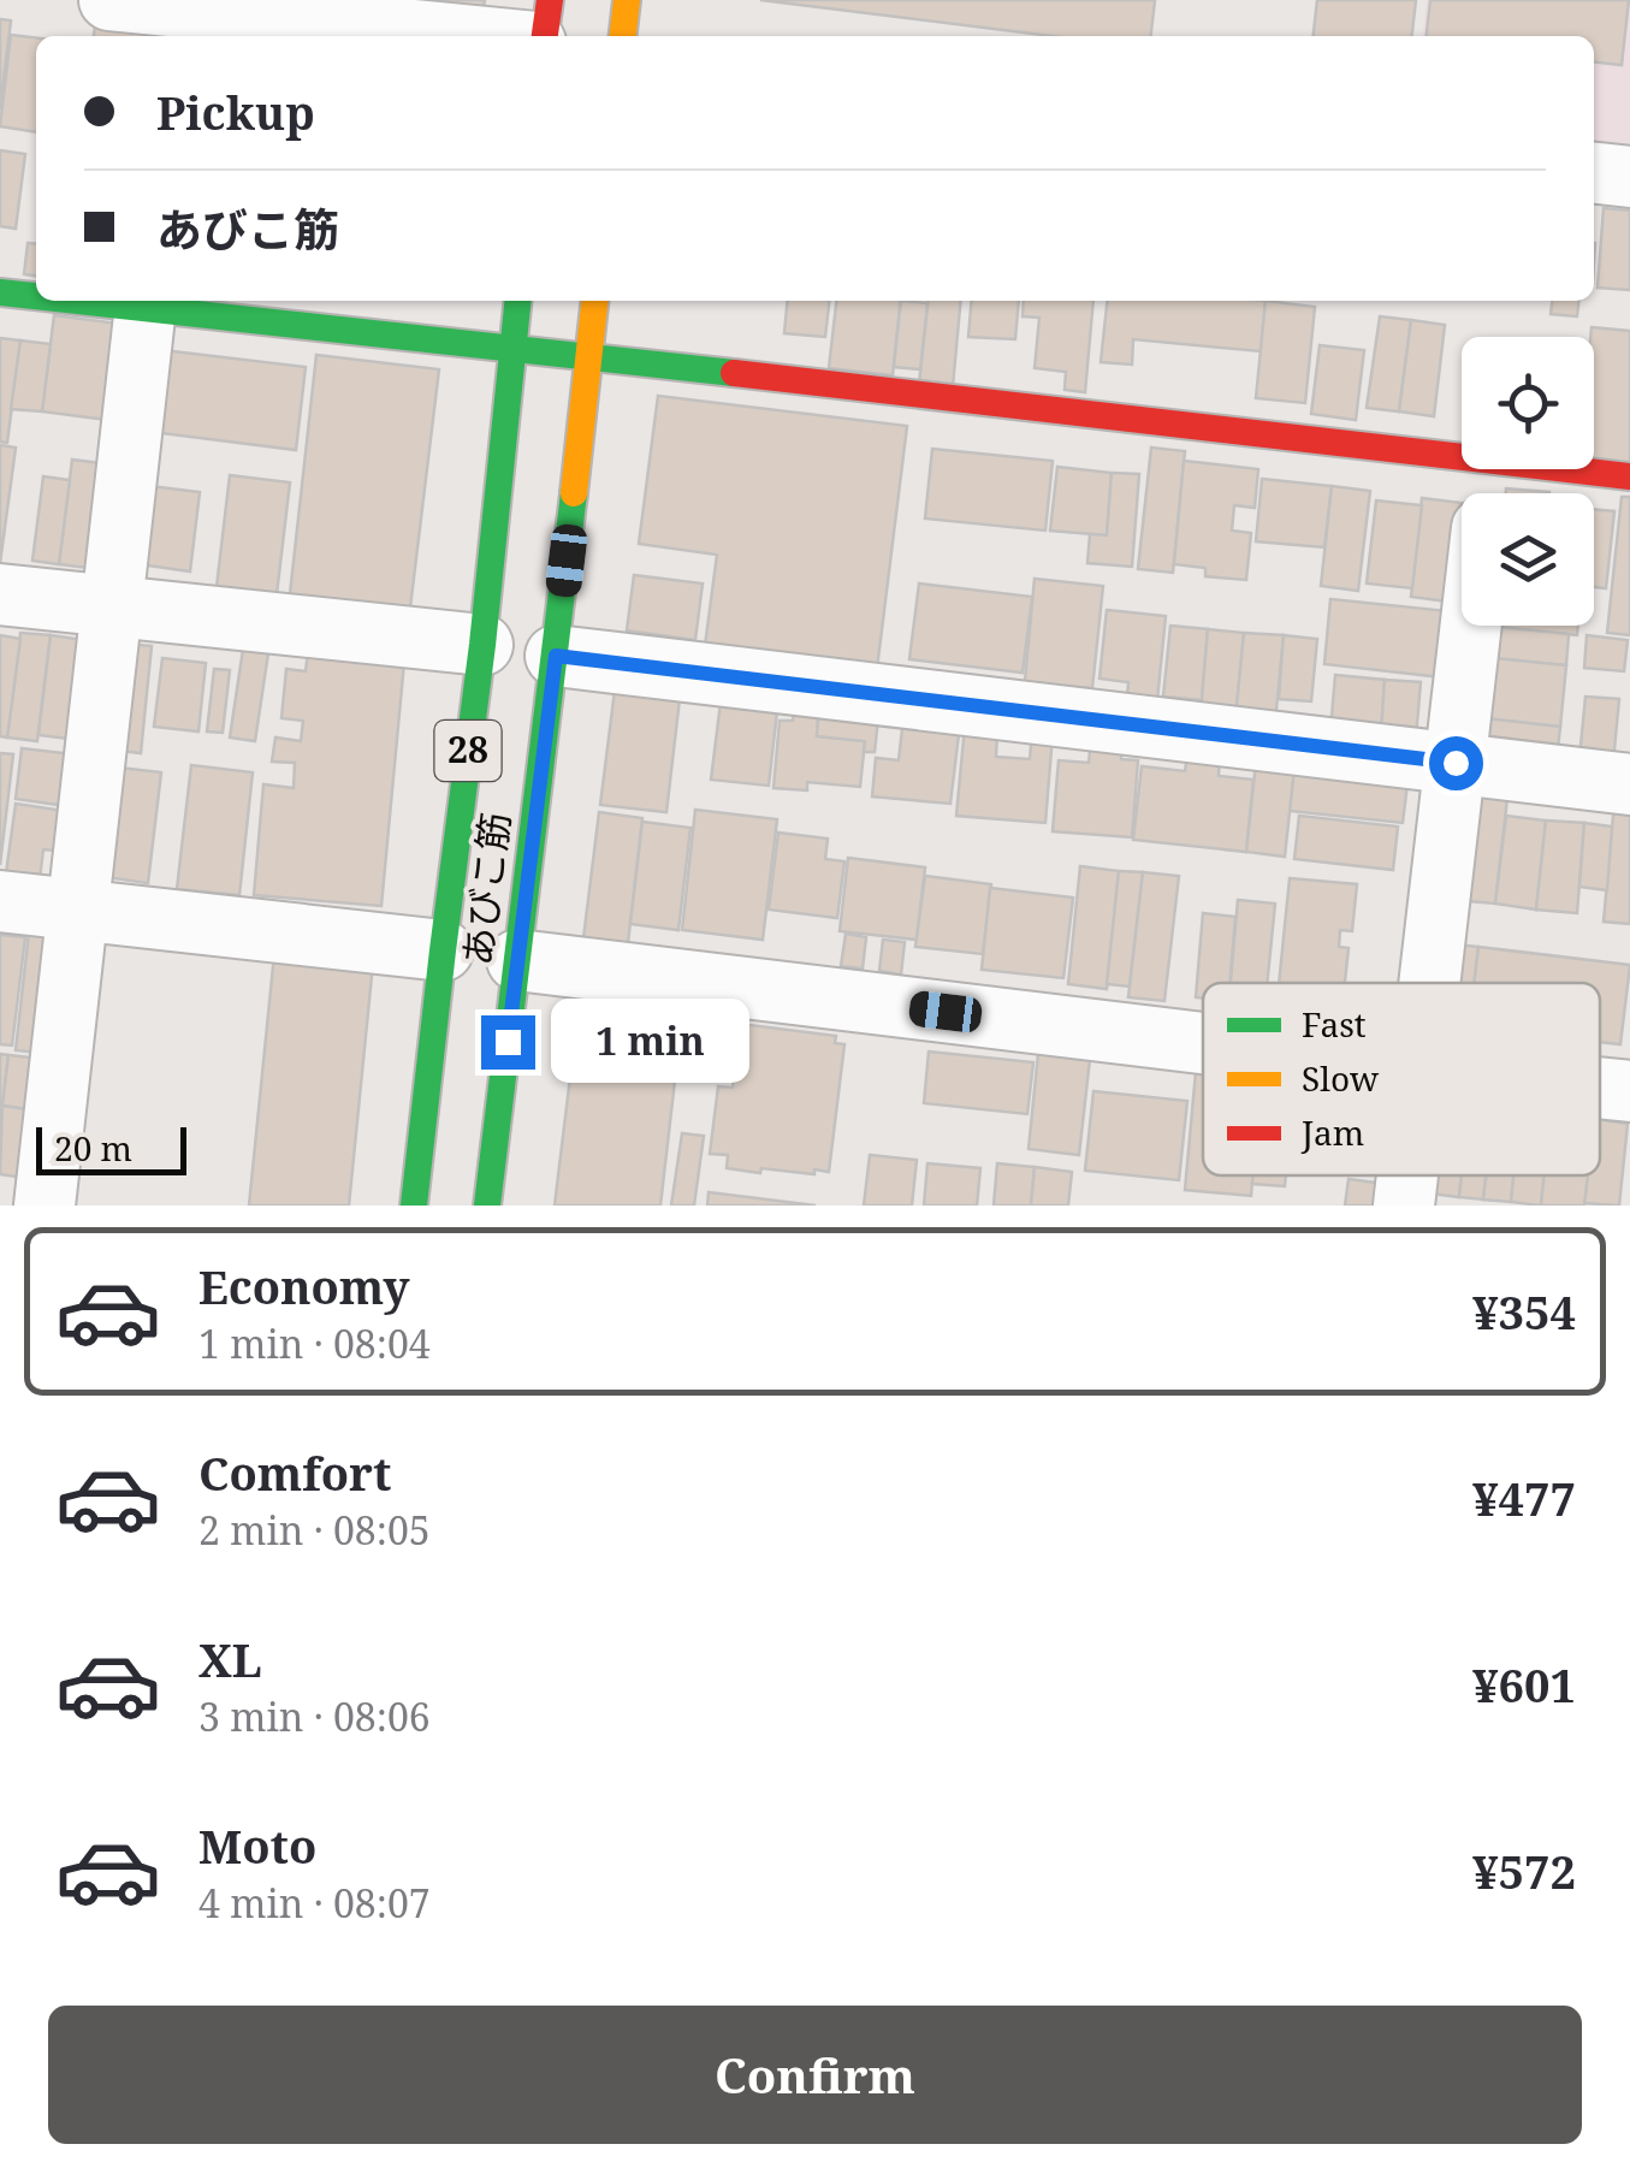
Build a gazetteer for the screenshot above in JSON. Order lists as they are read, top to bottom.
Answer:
{
  "streets": {
    "main road": ["28", "あびこ筋"]
  },
  "legend": ["Fast", "Slow", "Jam"],
  "scale_bar": "20 m",
  "page": {
    "banner": ["Pickup", "あびこ筋"],
    "bubble": "1 min",
    "scale": "20 m",
    "list": [
      {
        "name": "Economy",
        "note": "1 min · 08:04",
        "value": "¥354"
      },
      {
        "name": "Comfort",
        "note": "2 min · 08:05",
        "value": "¥477"
      },
      {
        "name": "XL",
        "note": "3 min · 08:06",
        "value": "¥601"
      },
      {
        "name": "Moto",
        "note": "4 min · 08:07",
        "value": "¥572"
      }
    ],
    "buttons": "Confirm"
  }
}
